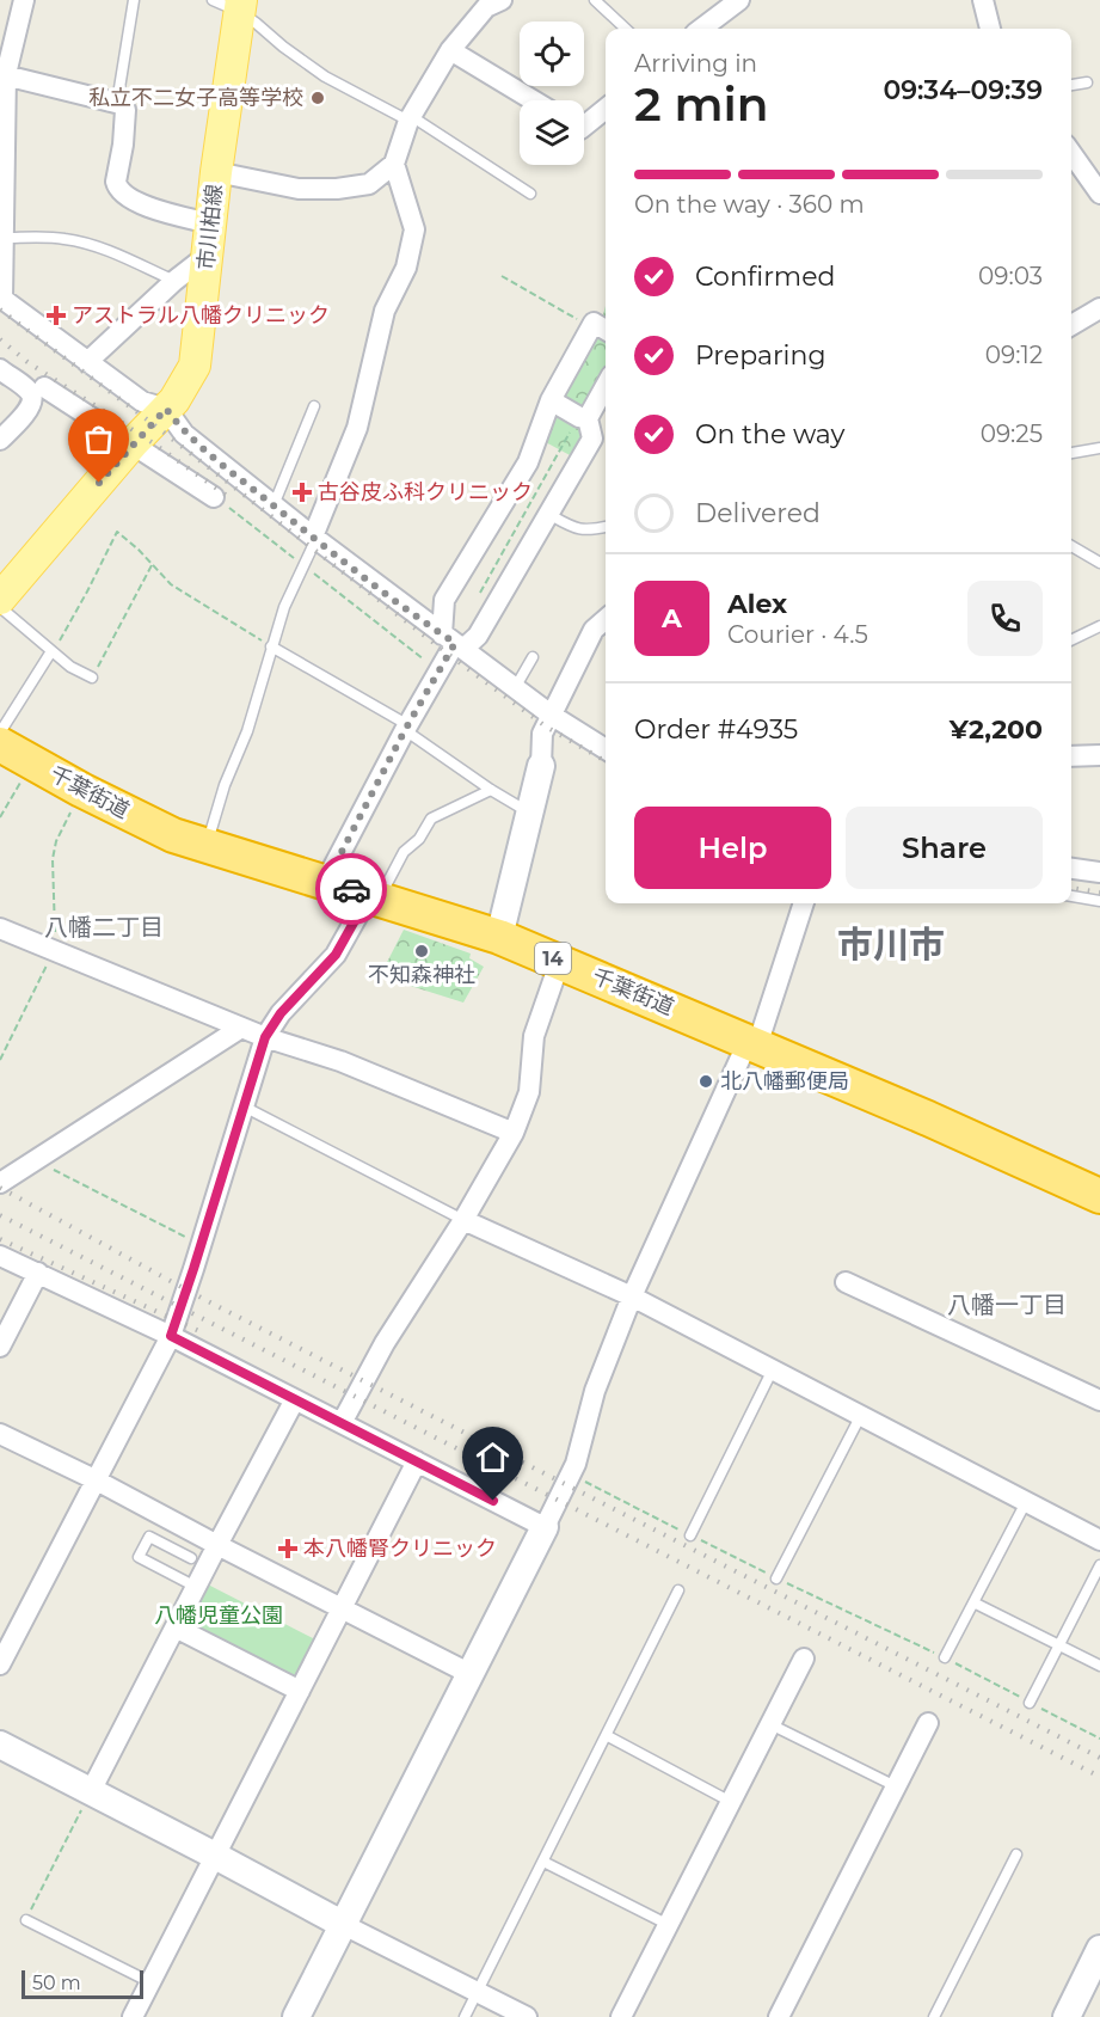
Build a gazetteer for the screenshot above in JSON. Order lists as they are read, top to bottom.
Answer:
{
  "streets": {
    "highway": ["千葉街道", "14"],
    "main road": ["市川柏線"]
  },
  "districts": ["八幡二丁目", "市川市", "八幡一丁目"],
  "parks": ["八幡児童公園"],
  "places": {
    "other": ["私立不二女子高等学校", "不知森神社", "北八幡郵便局"],
    "health": ["アストラル八幡クリニック", "古谷皮ふ科クリニック", "本八幡腎クリニック"]
  },
  "scale_bar": "50 m",
  "page": {
    "heading": ["2 min", "Arriving in", "09:34–09:39"],
    "panel": [
      "Alex",
      "Courier · 4.5",
      "Order #4935",
      "¥2,200"
    ],
    "bar": "On the way · 360 m",
    "list": [
      ["Confirmed", "09:03"],
      ["Preparing", "09:12"],
      ["On the way", "09:25"],
      "Delivered"
    ],
    "round": "A",
    "buttons": ["Help", "Share"],
    "scale": "50 m"
  }
}
